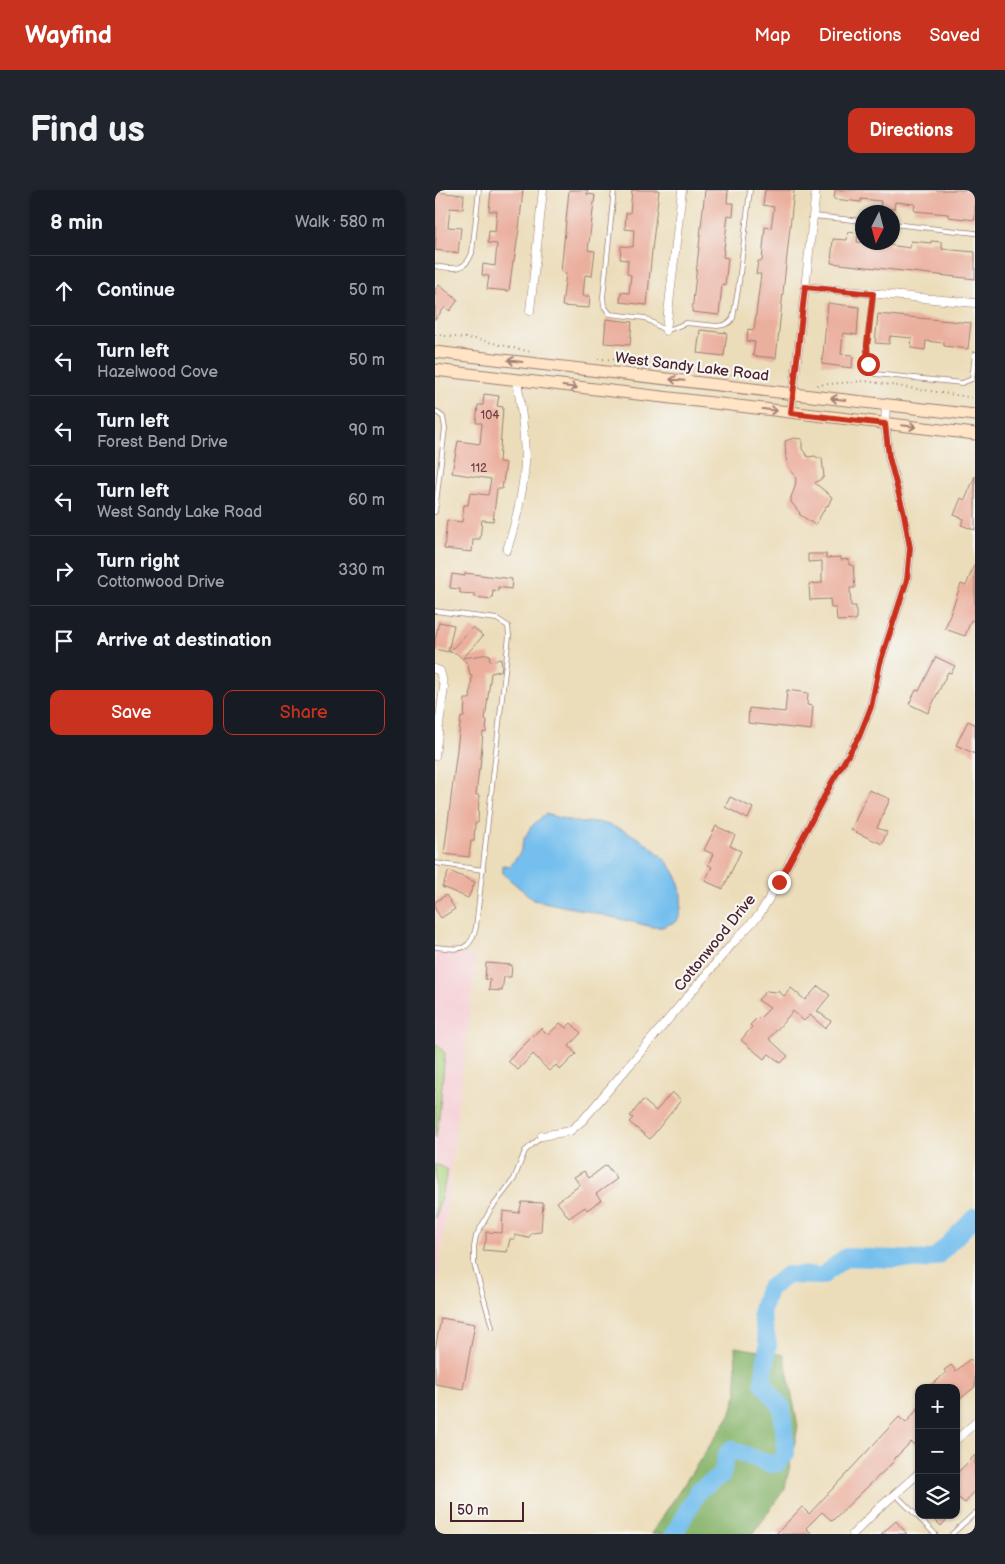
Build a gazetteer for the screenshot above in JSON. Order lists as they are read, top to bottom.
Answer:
{
  "streets": {
    "main road": ["West Sandy Lake Road"],
    "street": ["Cottonwood Drive"]
  },
  "crossings": [
    ["West Sandy Lake Road", "Cottonwood Drive"]
  ],
  "house_numbers": ["104", "112"],
  "scale_bar": "50 m",
  "north": "bottom",
  "page": {
    "header": "Wayfind",
    "nav": ["Map", "Directions", "Saved"],
    "buttons": [
      "Directions",
      ["Save", "Share"]
    ],
    "title": "Find us",
    "heading": ["8 min", "Walk · 580 m"],
    "list": [
      ["Continue", "50 m"],
      ["Turn left", "Hazelwood Cove", "50 m"],
      ["Turn left", "Forest Bend Drive", "90 m"],
      ["Turn left", "West Sandy Lake Road", "60 m"],
      ["Turn right", "Cottonwood Drive", "330 m"],
      "Arrive at destination"
    ],
    "map_buttons": ["+", "−"],
    "scale": "50 m"
  }
}
